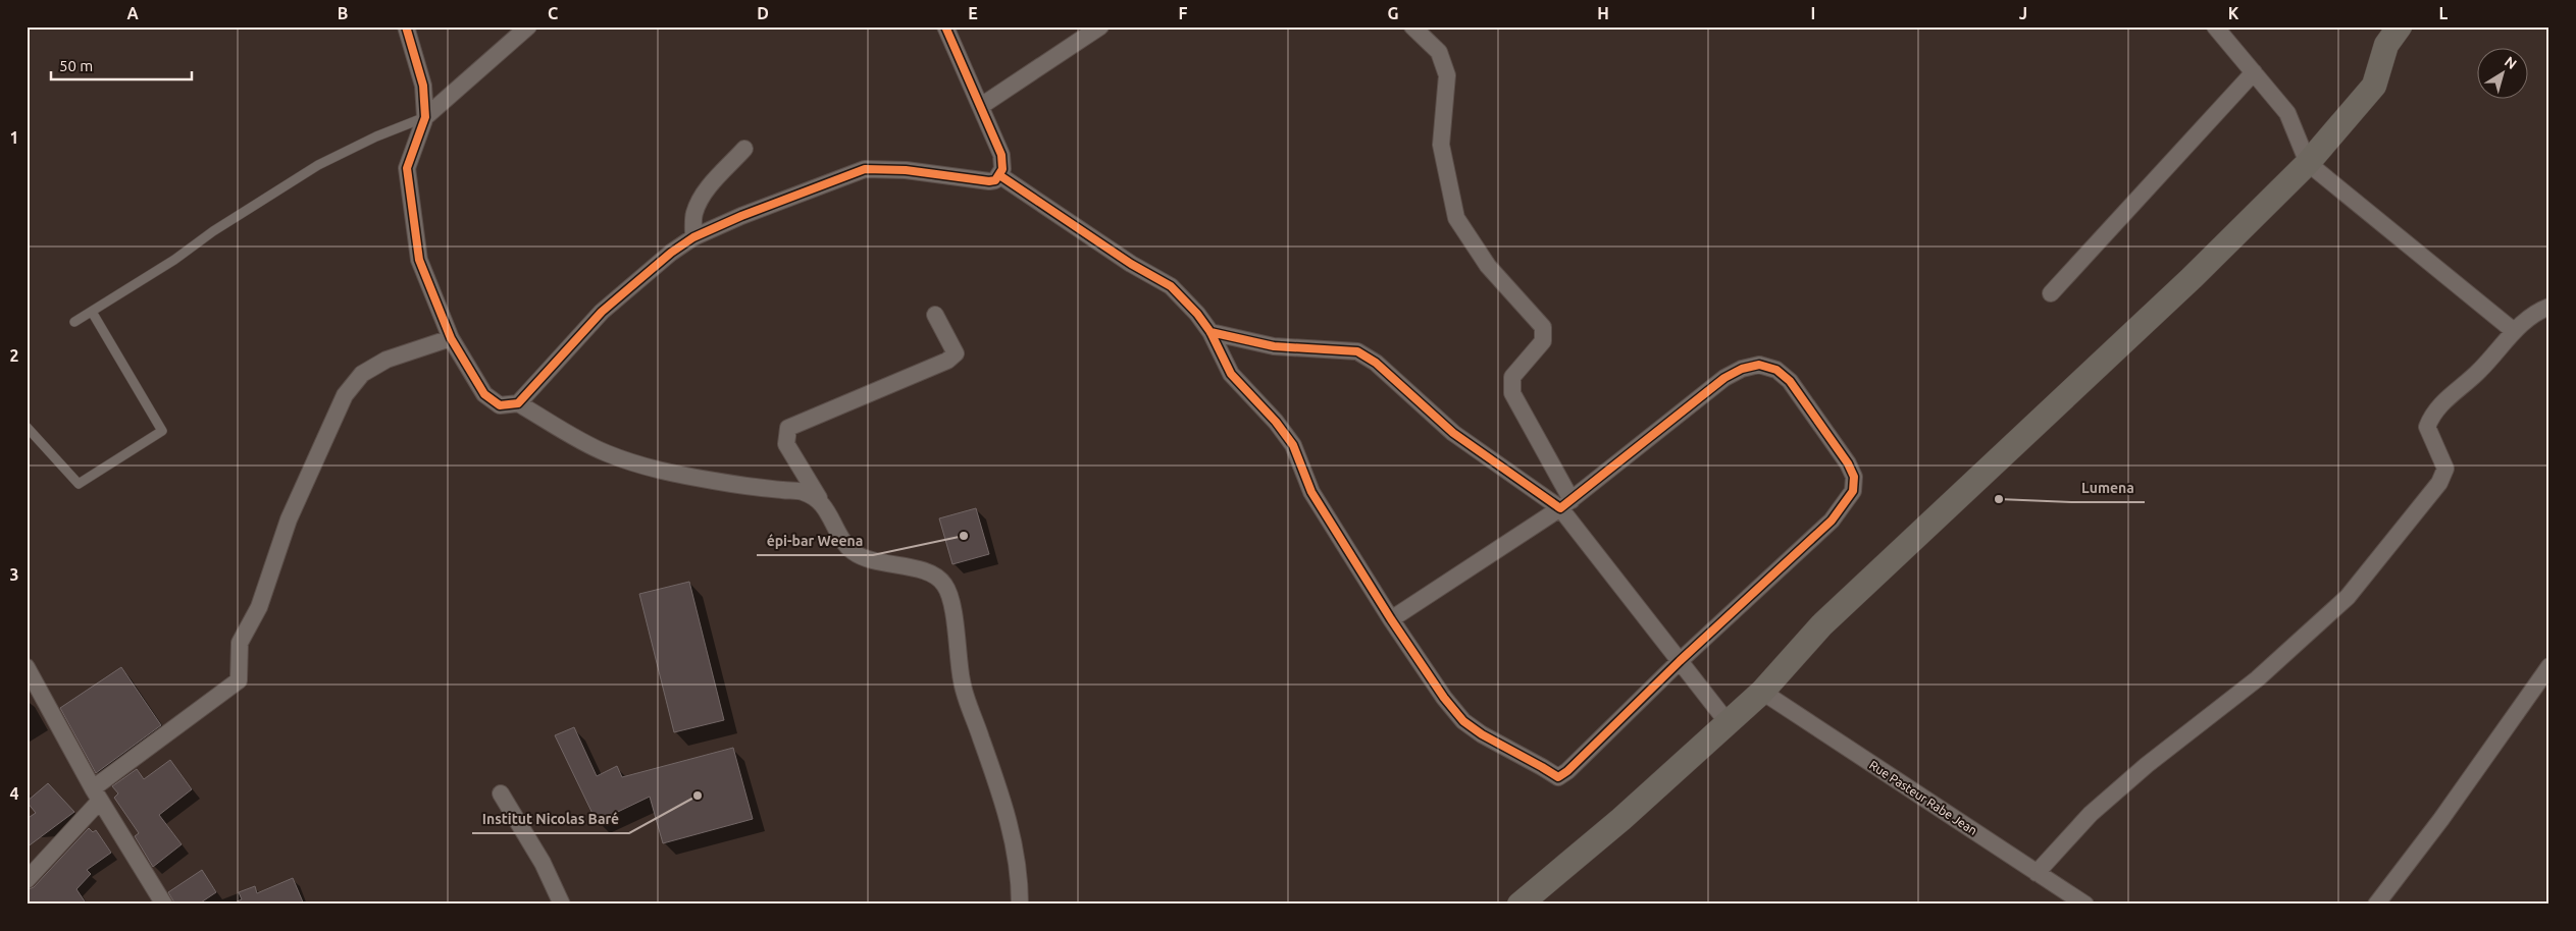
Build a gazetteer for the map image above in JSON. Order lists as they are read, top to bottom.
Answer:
{
  "streets": {
    "street": ["Rue Pasteur Rabe Jean"]
  },
  "places": ["Lumena", "épi-bar Weena", "Institut Nicolas Baré"],
  "scale_bar": "50 m",
  "north": "top right",
  "grid": {
    "columns": [
      "A",
      "B",
      "C",
      "D",
      "E",
      "F",
      "G",
      "H",
      "I",
      "J",
      "K",
      "L"
    ],
    "rows": [
      "1",
      "2",
      "3",
      "4"
    ]
  }
}
